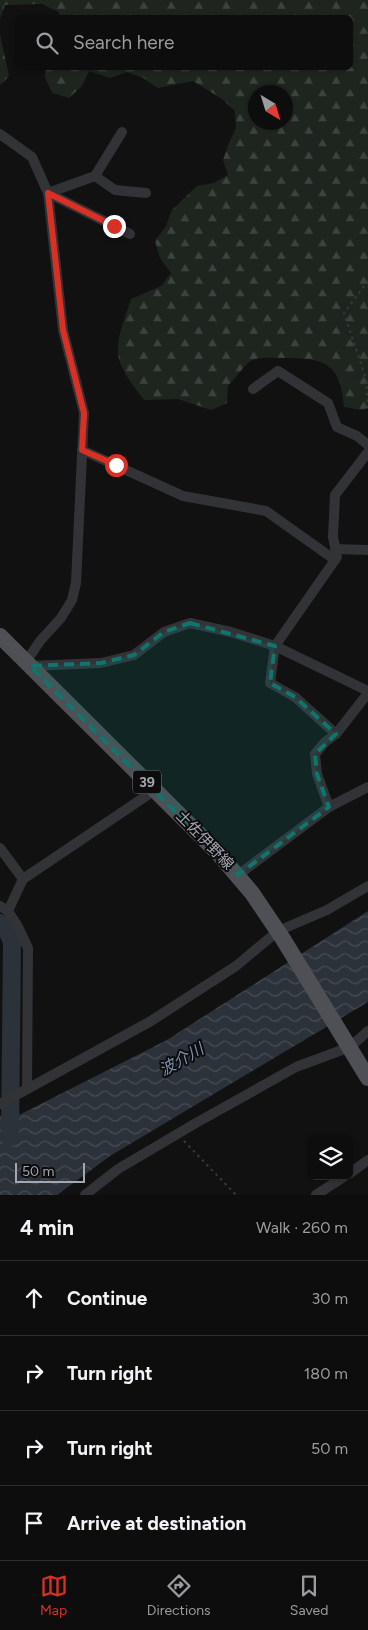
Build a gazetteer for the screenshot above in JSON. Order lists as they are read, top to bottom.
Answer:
{
  "streets": {
    "main road": ["39", "土佐伊野線"]
  },
  "water": ["波介川"],
  "scale_bar": "50 m",
  "north": "bottom right",
  "page": {
    "search": "Search here",
    "scale": "50 m",
    "heading": ["4 min", "Walk · 260 m"],
    "list": [
      ["Continue", "30 m"],
      ["Turn right", "180 m"],
      ["Turn right", "50 m"],
      "Arrive at destination"
    ],
    "nav": ["Map", "Directions", "Saved"]
  }
}
